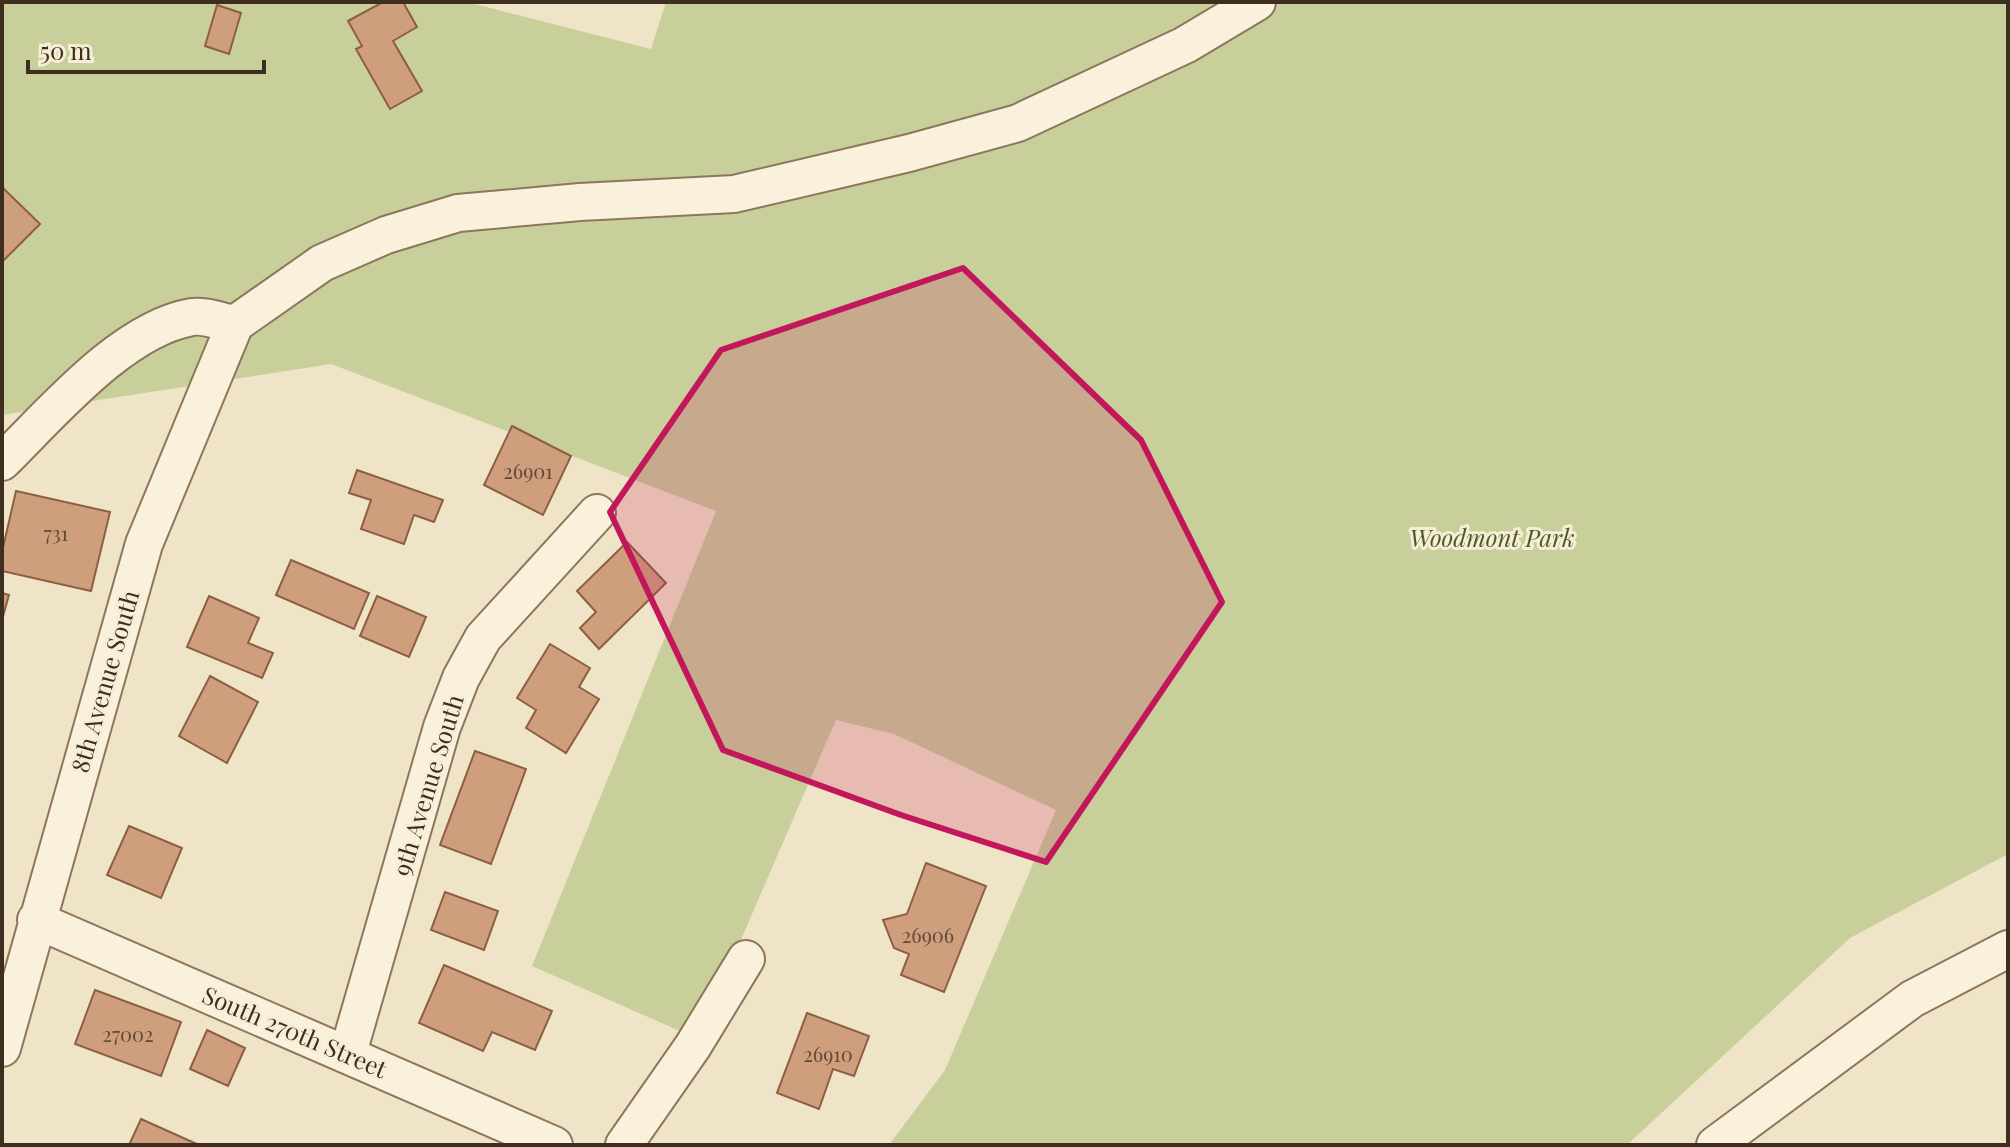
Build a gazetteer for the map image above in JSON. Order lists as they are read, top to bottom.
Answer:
{
  "streets": {
    "street": ["8th Avenue South", "9th Avenue South", "South 270th Street"]
  },
  "crossings": [
    ["8th Avenue South", "South 270th Street"],
    ["9th Avenue South", "South 270th Street"]
  ],
  "parks": ["Woodmont Park"],
  "house_numbers": [
    "26901",
    "731",
    "26906",
    "27002",
    "26910"
  ],
  "scale_bar": "50 m"
}
